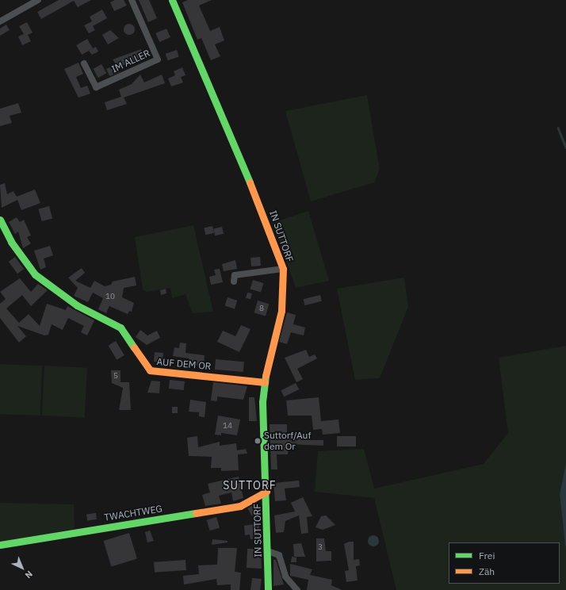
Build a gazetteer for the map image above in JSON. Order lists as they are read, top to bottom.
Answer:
{
  "streets": {
    "main road": ["IN SUTTORF", "AUF DEM OR", "TWACHTWEG"],
    "street": ["IM ALLER"]
  },
  "crossings": [
    ["IN SUTTORF", "AUF DEM OR"],
    ["IN SUTTORF", "TWACHTWEG"]
  ],
  "districts": ["SUTTORF"],
  "places": ["Suttorf/Auf dem Or"],
  "house_numbers": [
    "10",
    "8",
    "5",
    "14",
    "3"
  ],
  "legend": ["Frei", "Zäh"],
  "north": "bottom right"
}
